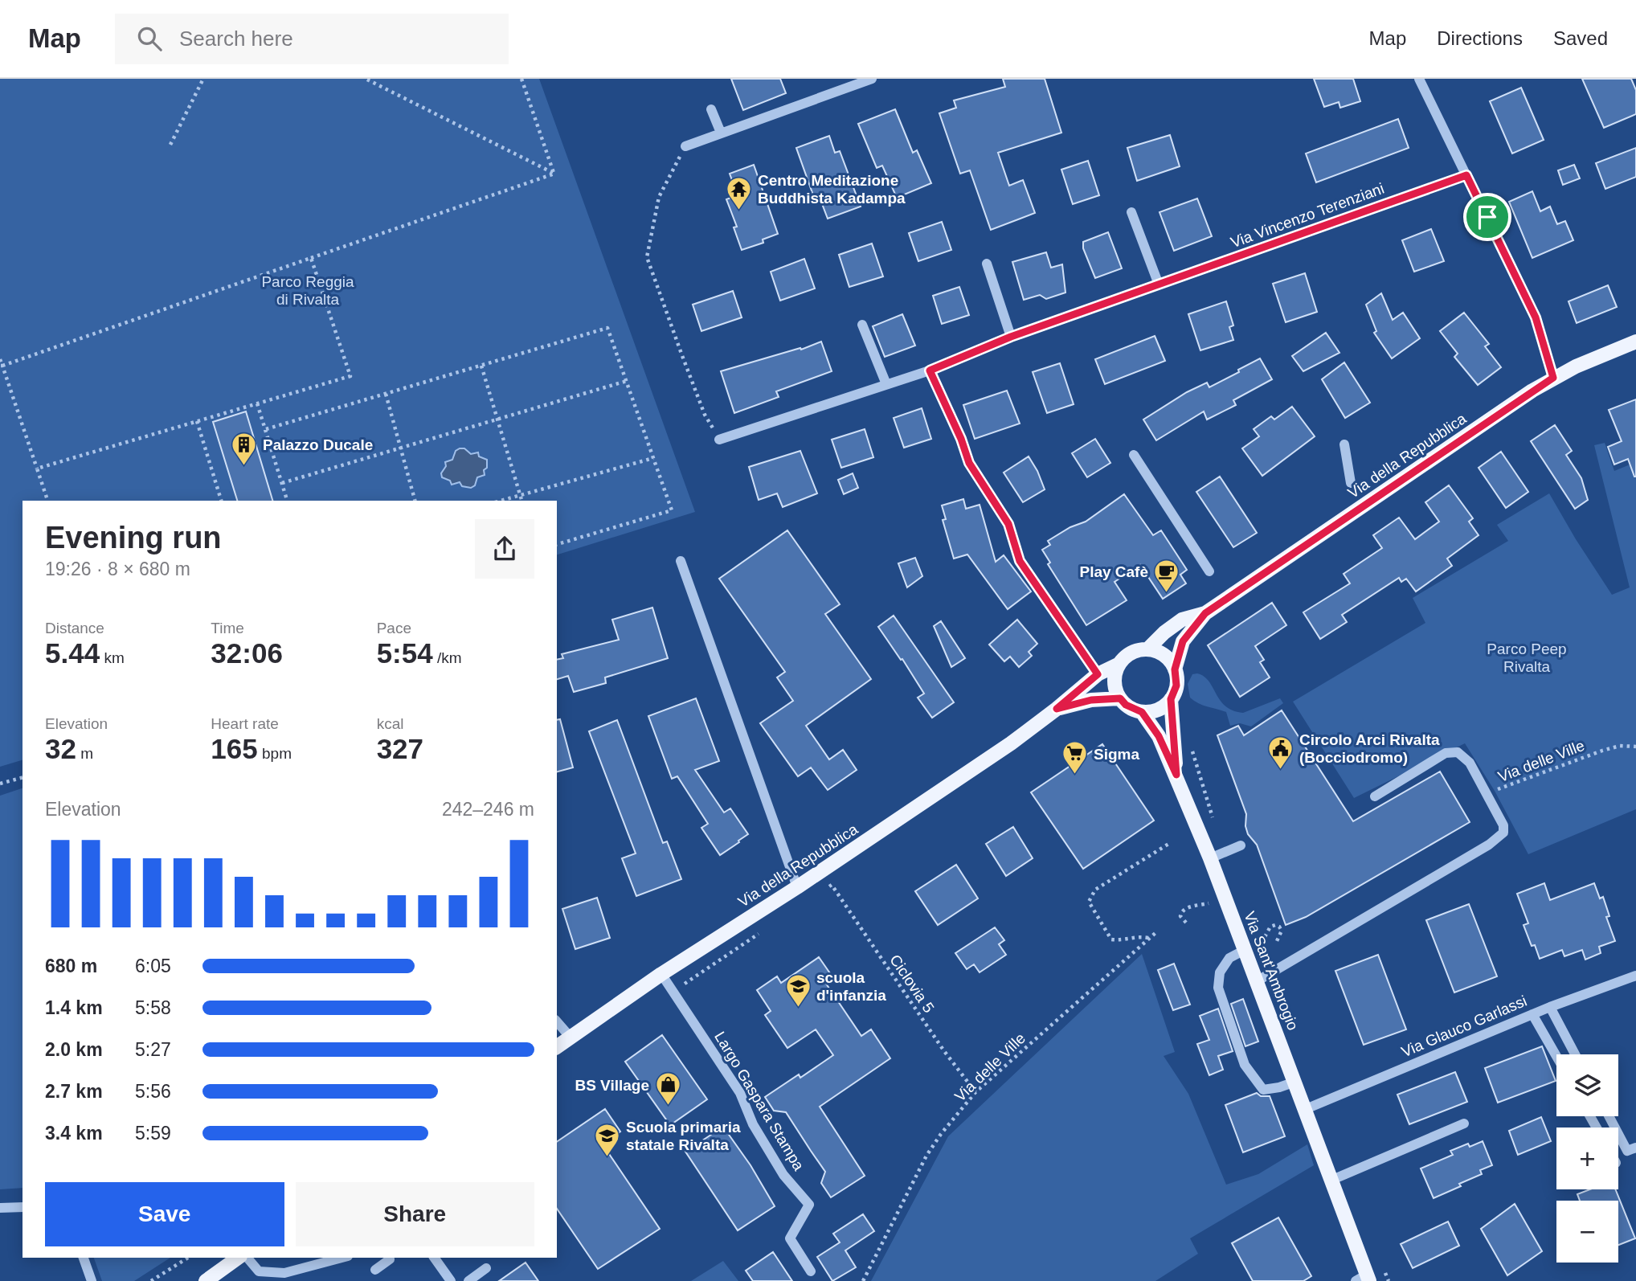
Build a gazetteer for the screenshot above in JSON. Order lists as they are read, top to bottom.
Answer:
{
  "streets": {
    "main road": ["Via della Repubblica", "Via Sant'Ambrogio"],
    "street": ["Via Vincenzo Terenziani", "Via Glauco Garlassi", "Largo Gaspara Stampa"],
    "path": ["Via delle Ville", "Ciclovia 5"]
  },
  "crossings": [
    ["Via della Repubblica", "Via Sant'Ambrogio"],
    ["Via della Repubblica", "Largo Gaspara Stampa"],
    ["Via delle Ville", "Ciclovia 5"],
    ["Via Sant'Ambrogio", "Via Glauco Garlassi"]
  ],
  "parks": ["Parco Reggia di Rivalta", "Parco Peep Rivalta"],
  "places": {
    "temple": ["Centro Meditazione Buddhista Kadampa"],
    "building": ["Palazzo Ducale"],
    "cafe": ["Play Cafè"],
    "public building": ["Circolo Arci Rivalta (Bocciodromo)"],
    "supermarket": ["Sigma"],
    "school or university": ["scuola d'infanzia", "Scuola primaria statale Rivalta"],
    "shop": ["BS Village"]
  },
  "page": {
    "header": "Map",
    "search": "Search here",
    "nav": ["Map", "Directions", "Saved"],
    "heading": ["Evening run", "19:26 · 8 × 680 m"],
    "stats": [
      ["Distance", "5.44 km"],
      ["Time", "32:06"],
      ["Pace", "5:54 /km"],
      ["Elevation", "32 m"],
      ["Heart rate", "165 bpm"],
      ["kcal", "327"]
    ],
    "chart": ["Elevation", "242–246 m"],
    "list": [
      {
        "name": "680 m",
        "note": "6:05"
      },
      {
        "name": "1.4 km",
        "note": "5:58"
      },
      {
        "name": "2.0 km",
        "note": "5:27"
      },
      {
        "name": "2.7 km",
        "note": "5:56"
      },
      {
        "name": "3.4 km",
        "note": "5:59"
      }
    ],
    "map_buttons": ["+", "−"],
    "buttons": ["Save", "Share"]
  }
}
